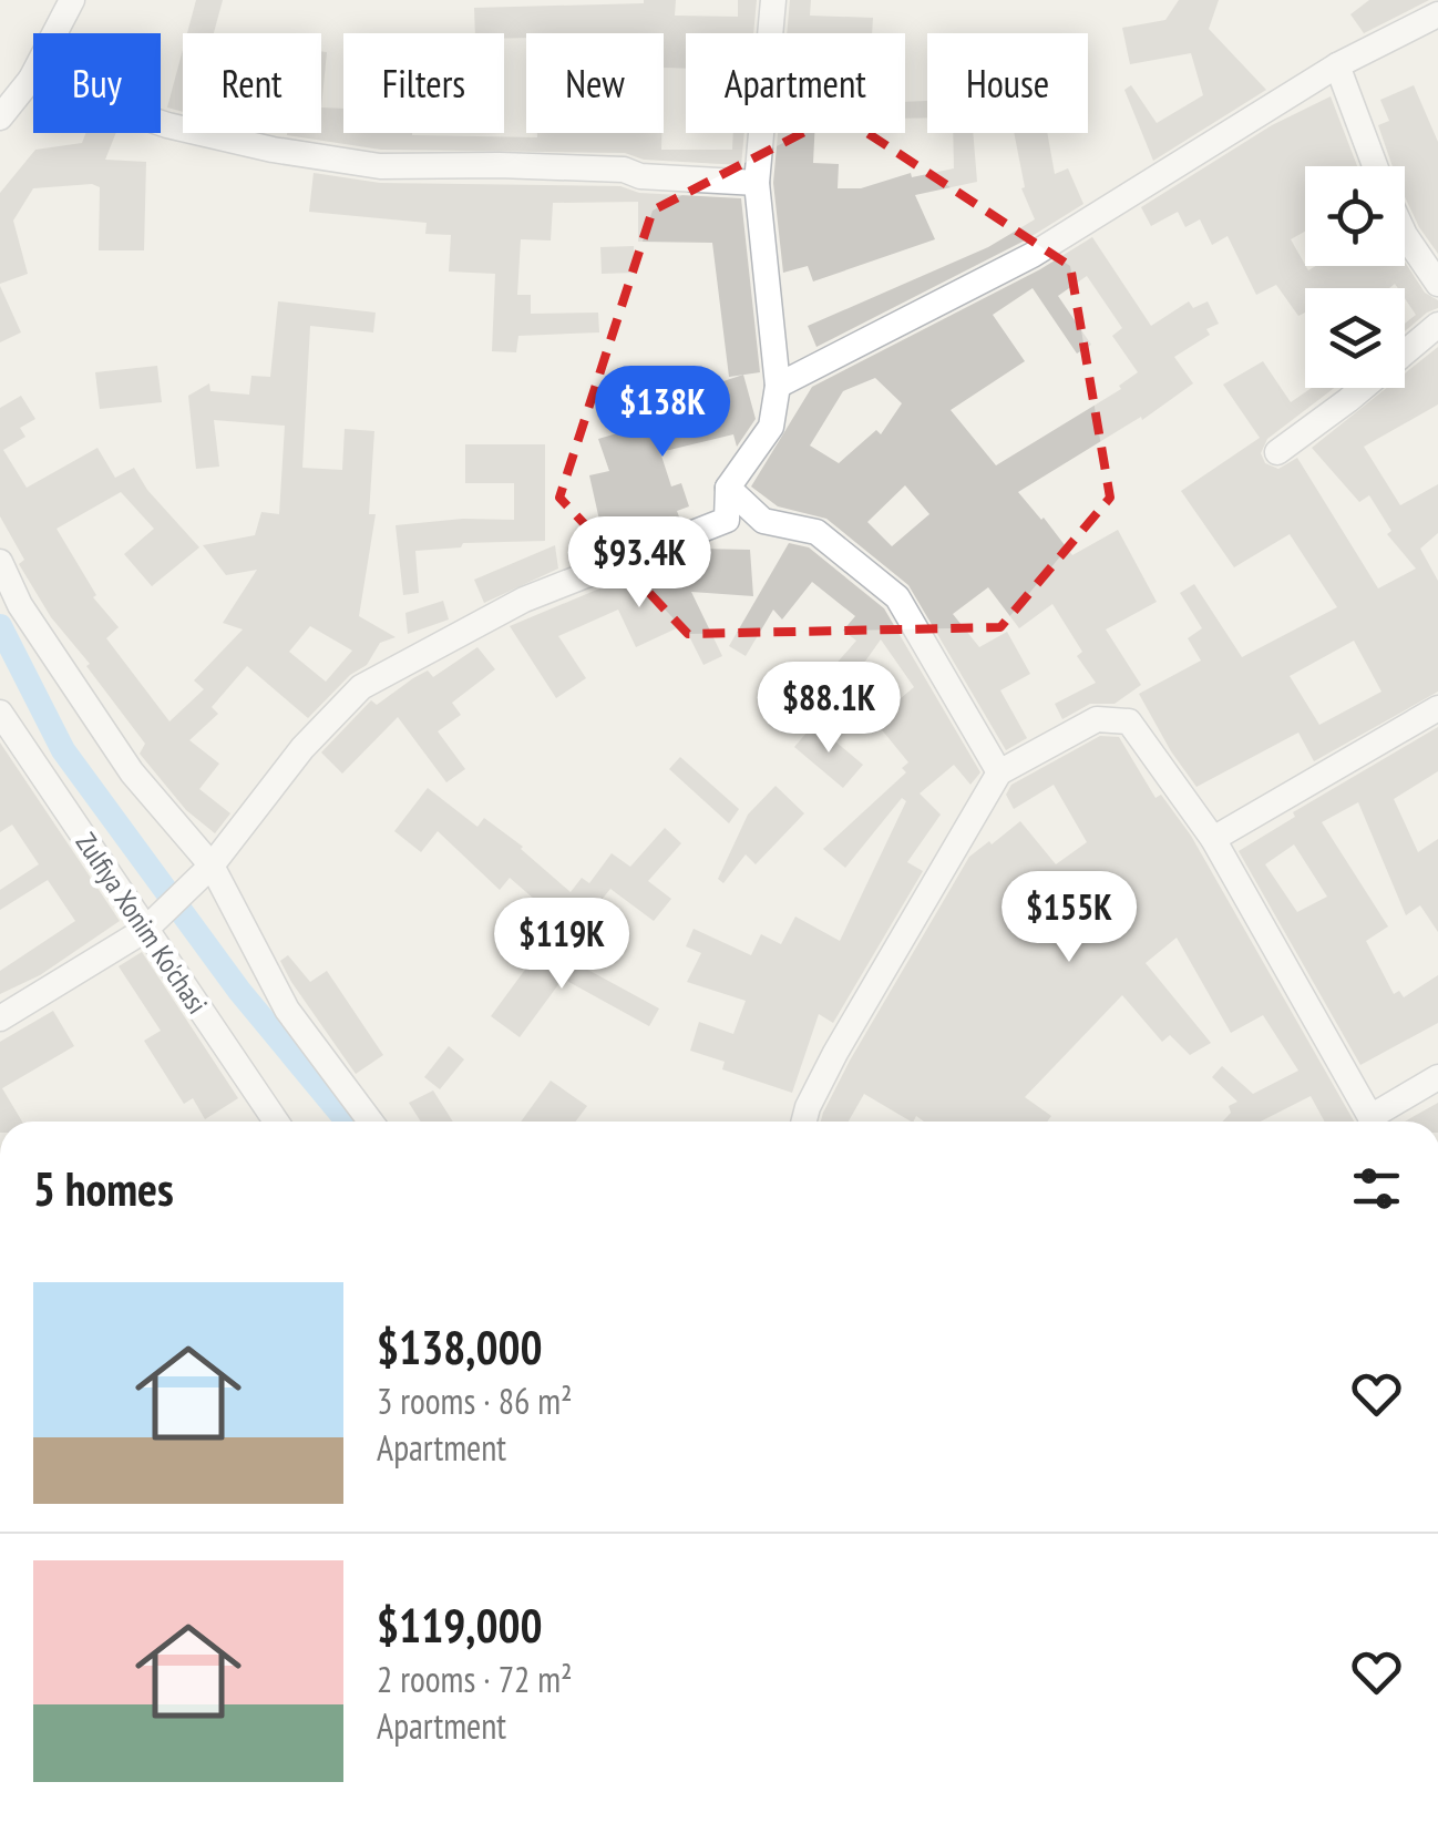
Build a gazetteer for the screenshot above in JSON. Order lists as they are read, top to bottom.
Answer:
{
  "streets": {
    "street": ["Zulfiya Xonim Ko'chasi"]
  },
  "page": {
    "chip": [
      "Buy",
      "Rent",
      "Filters",
      "New",
      "Apartment",
      "House"
    ],
    "price": [
      "$138K",
      "$93.4K",
      "$88.1K",
      "$155K",
      "$119K"
    ],
    "heading": "5 homes",
    "list": [
      {
        "name": "$138,000",
        "note": "3 rooms · 86 m² · Apartment"
      },
      {
        "name": "$119,000",
        "note": "2 rooms · 72 m² · Apartment"
      }
    ]
  }
}
